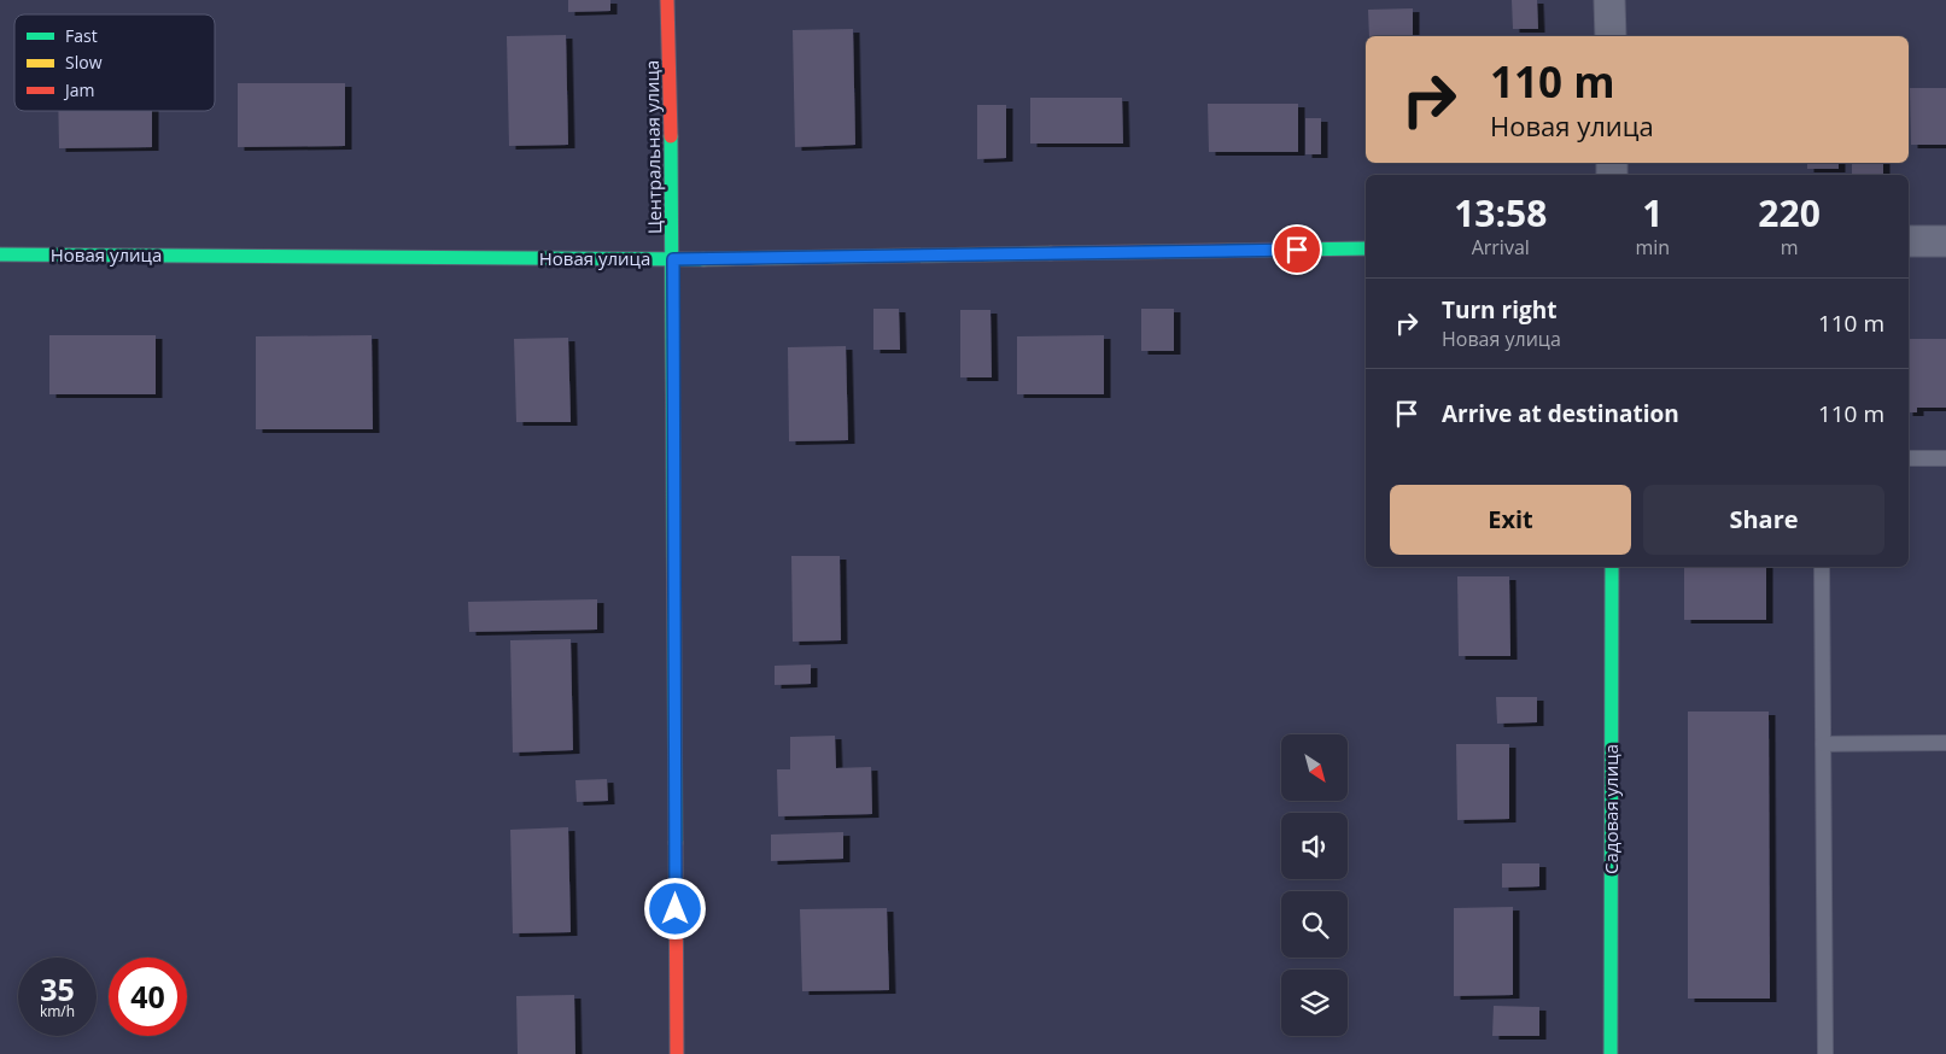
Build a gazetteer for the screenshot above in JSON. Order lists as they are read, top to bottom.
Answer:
{
  "streets": {
    "street": ["Центральная улица", "Новая улица", "Садовая улица"]
  },
  "crossings": [
    ["Центральная улица", "Новая улица"]
  ],
  "legend": ["Fast", "Slow", "Jam"],
  "north": "bottom right",
  "page": {
    "turn": ["110 m", "Новая улица"],
    "eta": [
      "13:58",
      "Arrival",
      "1",
      "min",
      "220",
      "m"
    ],
    "list": [
      {
        "name": "Turn right",
        "note": "Новая улица",
        "value": "110 m"
      },
      {
        "name": "Arrive at destination",
        "value": "110 m"
      }
    ],
    "buttons": ["Exit", "Share"],
    "speed": "35 km/h",
    "limit": "40"
  }
}
